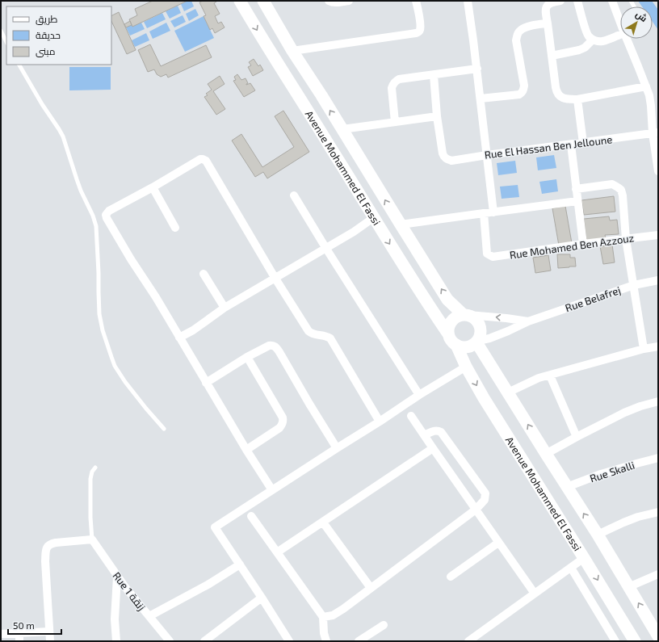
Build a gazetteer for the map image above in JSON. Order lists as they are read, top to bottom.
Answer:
{
  "streets": {
    "main road": ["Avenue Mohammed El Fassi"],
    "street": [
      "Rue El Hassan Ben Jelloune",
      "Rue Mohamed Ben Azzouz",
      "Rue Belafrej",
      "Rue Skalli",
      "Rue 1 زنقة"
    ]
  },
  "crossings": [
    ["Avenue Mohammed El Fassi", "Rue Belafrej"]
  ],
  "legend": ["طريق", "حديقة", "مبنى"],
  "scale_bar": "50 m",
  "north": "top right"
}
